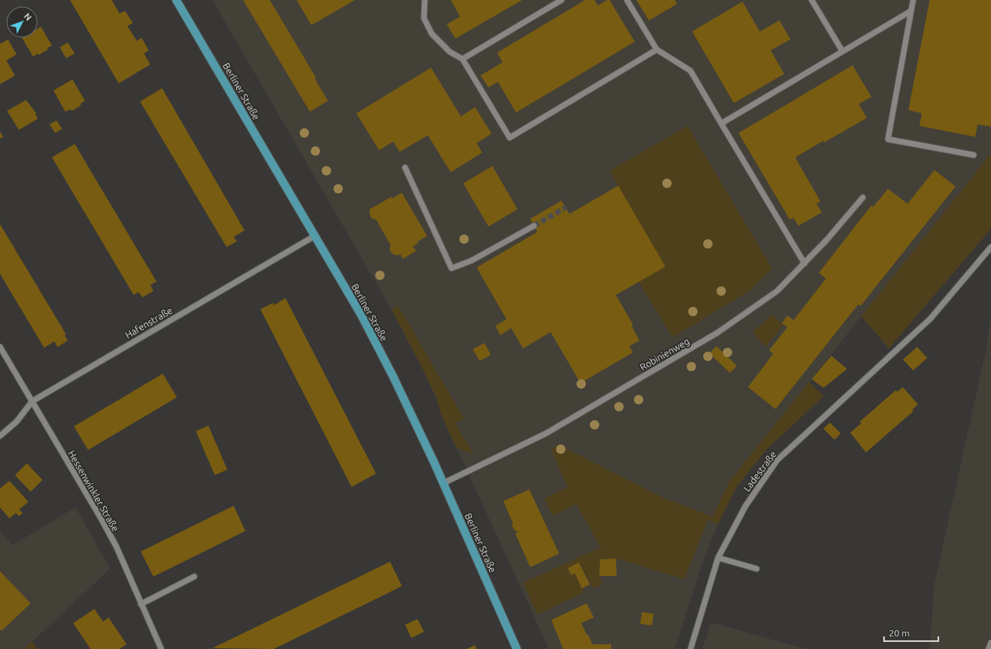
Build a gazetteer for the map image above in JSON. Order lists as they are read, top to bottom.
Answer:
{
  "streets": {
    "main road": ["Berliner Straße"],
    "street": [
      "Hafenstraße",
      "Robinienweg",
      "Ladestraße",
      "Hessenwinkler Straße"
    ]
  },
  "crossings": [
    ["Berliner Straße", "Hafenstraße"],
    ["Berliner Straße", "Robinienweg"],
    ["Hafenstraße", "Hessenwinkler Straße"]
  ],
  "scale_bar": "20 m",
  "north": "top right"
}
